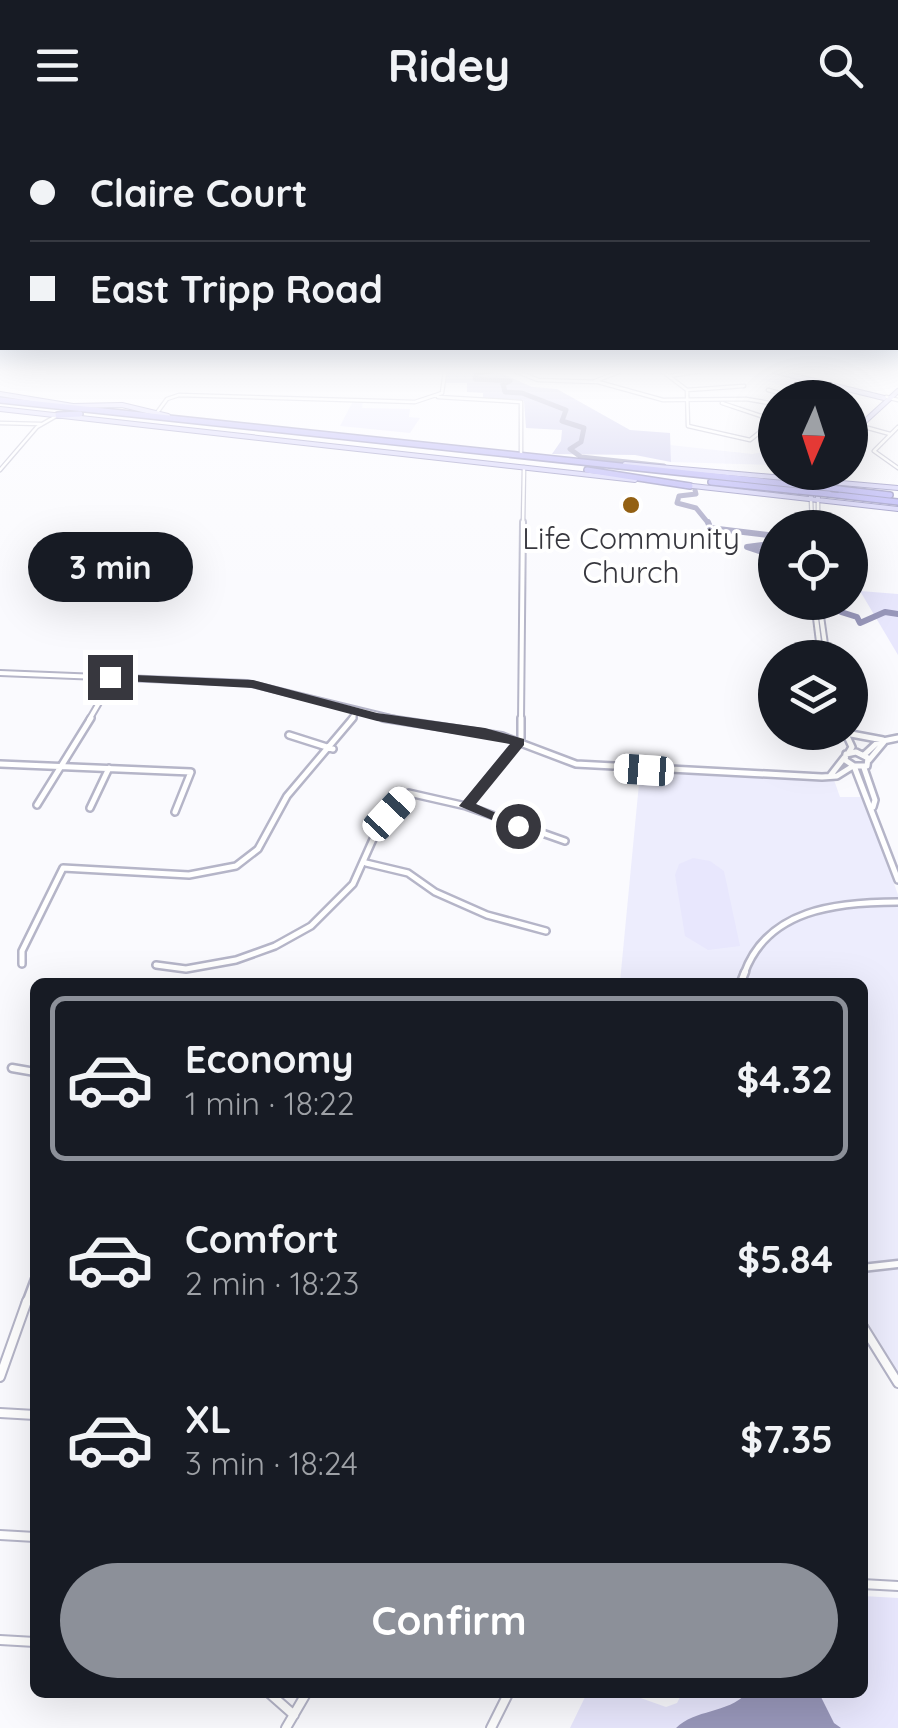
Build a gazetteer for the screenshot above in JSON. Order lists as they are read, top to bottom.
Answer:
{
  "places": ["Life Community Church"],
  "north": "bottom",
  "page": {
    "header": "Ridey",
    "banner": ["Claire Court", "East Tripp Road"],
    "bubble": "3 min",
    "list": [
      {
        "name": "Economy",
        "note": "1 min · 18:22",
        "value": "$4.32"
      },
      {
        "name": "Comfort",
        "note": "2 min · 18:23",
        "value": "$5.84"
      },
      {
        "name": "XL",
        "note": "3 min · 18:24",
        "value": "$7.35"
      }
    ],
    "buttons": "Confirm"
  }
}
